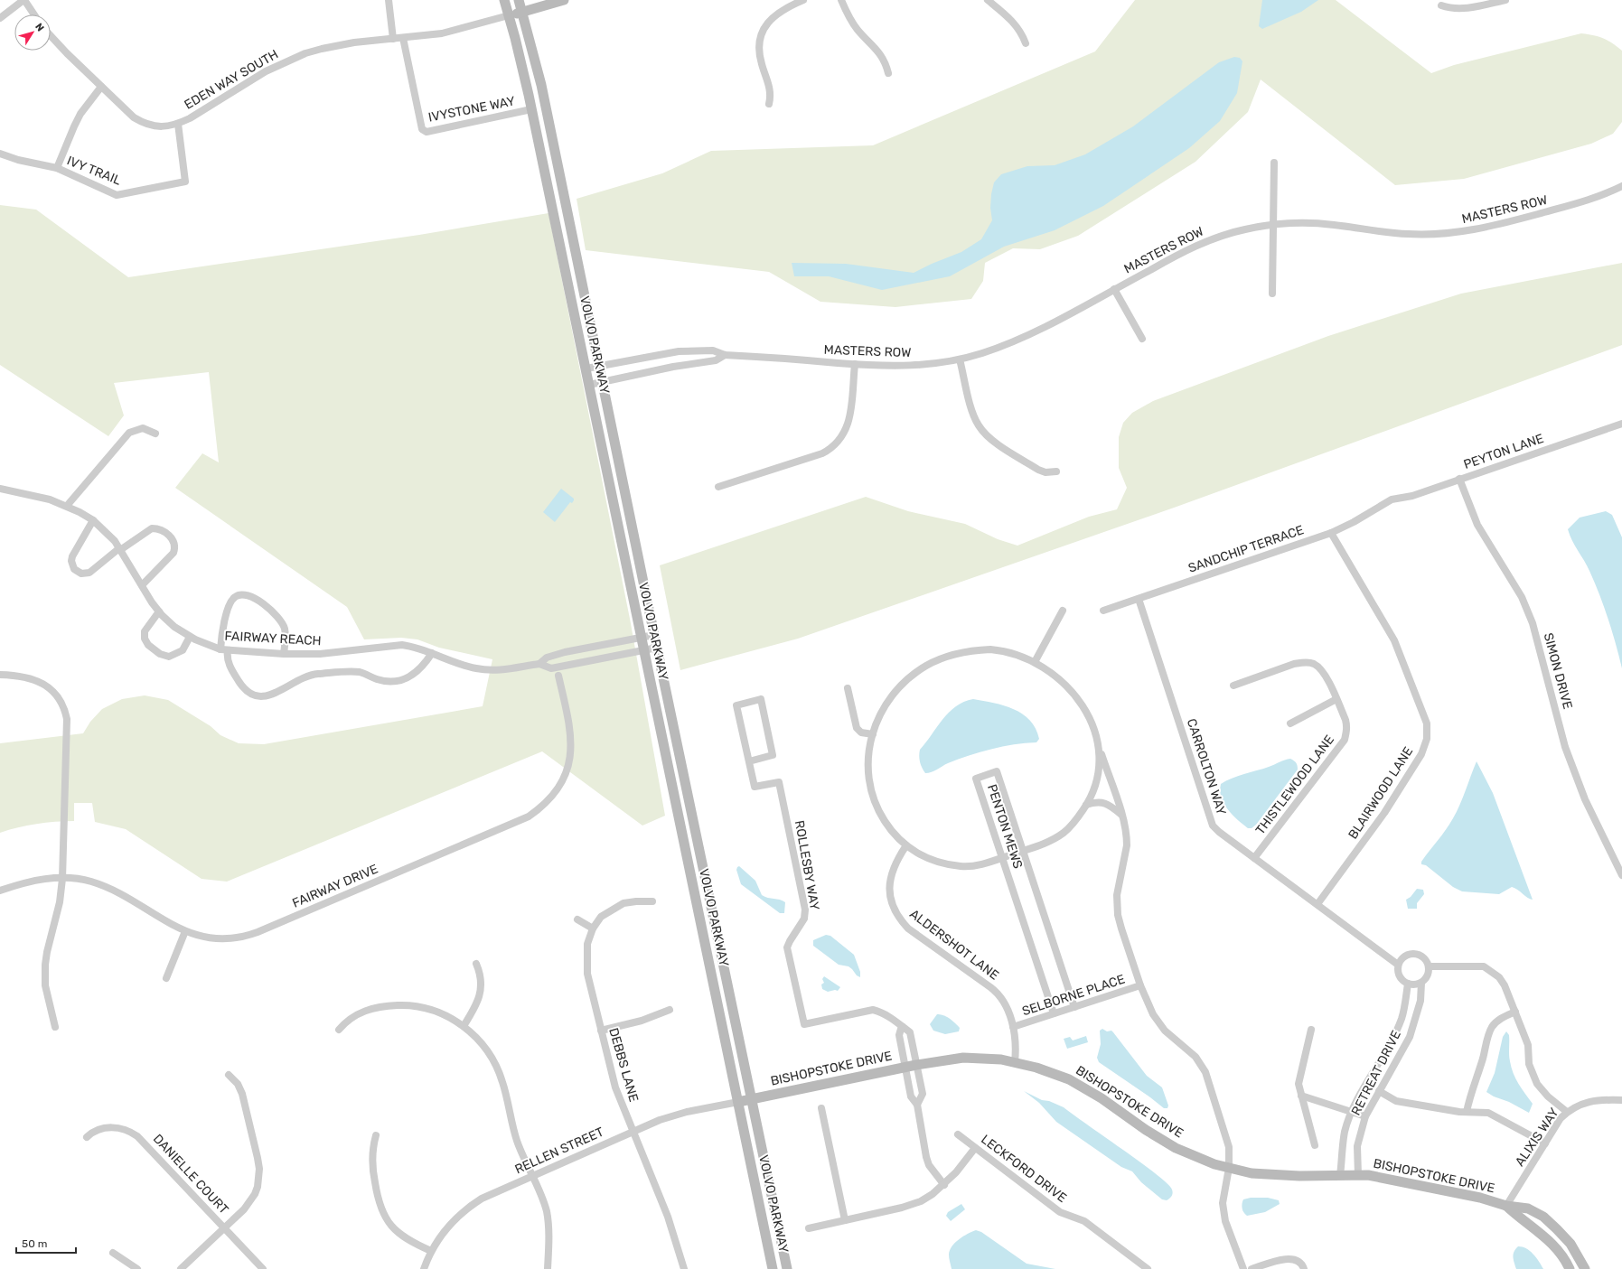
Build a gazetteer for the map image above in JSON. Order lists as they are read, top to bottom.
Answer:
{
  "streets": {
    "main road": ["VOLVO PARKWAY", "BISHOPSTOKE DRIVE"],
    "street": [
      "EDEN WAY SOUTH",
      "IVYSTONE WAY",
      "IVY TRAIL",
      "MASTERS ROW",
      "PEYTON LANE",
      "SANDCHIP TERRACE",
      "FAIRWAY REACH",
      "SIMON DRIVE",
      "CARROLTON WAY",
      "THISTLEWOOD LANE",
      "BLAIRWOOD LANE",
      "PENTON MEWS",
      "ROLLESBY WAY",
      "FAIRWAY DRIVE",
      "ALDERSHOT LANE",
      "SELBORNE PLACE",
      "DEBBS LANE",
      "RETREAT DRIVE",
      "ALIXIS WAY",
      "RELLEN STREET",
      "LECKFORD DRIVE",
      "DANIELLE COURT"
    ]
  },
  "crossings": [
    ["EDEN WAY SOUTH", "IVYSTONE WAY"],
    ["EDEN WAY SOUTH", "IVY TRAIL"],
    ["EDEN WAY SOUTH", "VOLVO PARKWAY"],
    ["IVYSTONE WAY", "VOLVO PARKWAY"],
    ["MASTERS ROW", "VOLVO PARKWAY"],
    ["VOLVO PARKWAY", "FAIRWAY REACH"],
    ["VOLVO PARKWAY", "BISHOPSTOKE DRIVE"],
    ["VOLVO PARKWAY", "RELLEN STREET"],
    ["PEYTON LANE", "SANDCHIP TERRACE"],
    ["PEYTON LANE", "SIMON DRIVE"],
    ["SANDCHIP TERRACE", "CARROLTON WAY"],
    ["SANDCHIP TERRACE", "BLAIRWOOD LANE"],
    ["CARROLTON WAY", "THISTLEWOOD LANE"],
    ["CARROLTON WAY", "BLAIRWOOD LANE"],
    ["CARROLTON WAY", "RETREAT DRIVE"],
    ["PENTON MEWS", "SELBORNE PLACE"],
    ["ROLLESBY WAY", "BISHOPSTOKE DRIVE"],
    ["ALDERSHOT LANE", "SELBORNE PLACE"],
    ["ALDERSHOT LANE", "BISHOPSTOKE DRIVE"],
    ["DEBBS LANE", "RELLEN STREET"],
    ["BISHOPSTOKE DRIVE", "RETREAT DRIVE"],
    ["BISHOPSTOKE DRIVE", "ALIXIS WAY"],
    ["BISHOPSTOKE DRIVE", "RELLEN STREET"]
  ],
  "scale_bar": "50 m",
  "north": "top right"
}
